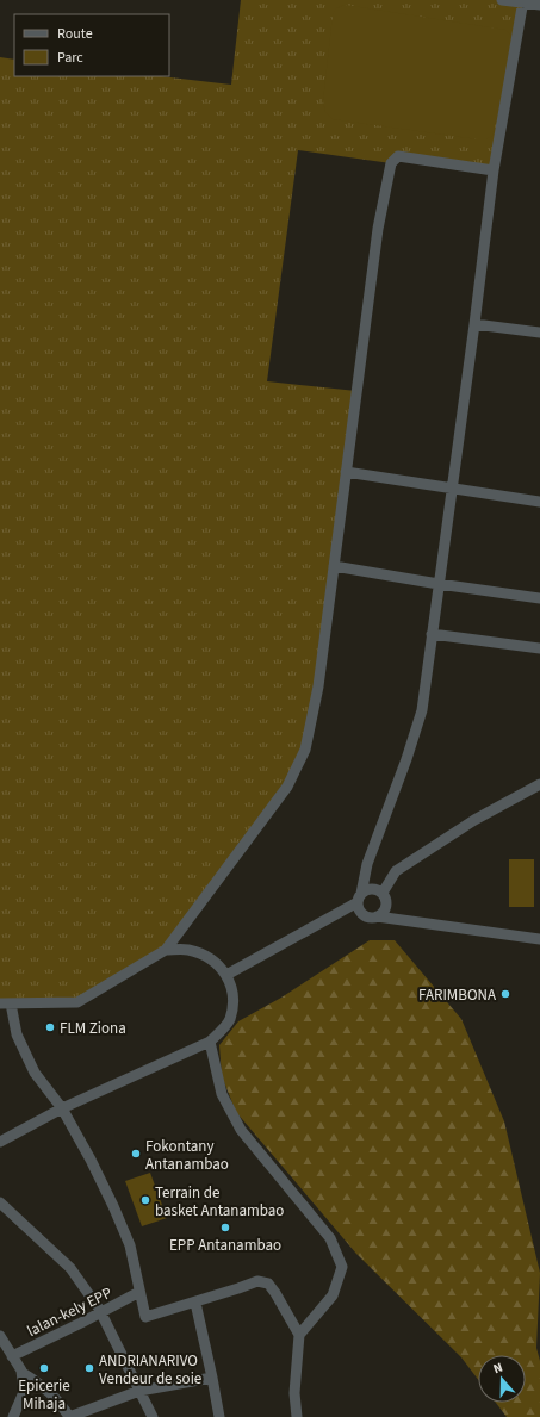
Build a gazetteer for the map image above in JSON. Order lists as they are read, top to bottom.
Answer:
{
  "streets": {
    "street": ["lalan-kely EPP"]
  },
  "places": [
    "FARIMBONA",
    "FLM Ziona",
    "Fokontany Antanambao",
    "Terrain de basket Antanambao",
    "EPP Antanambao",
    "Epicerie Mihaja",
    "ANDRIANARIVO Vendeur de soie"
  ],
  "legend": ["Route", "Parc"],
  "north": "top"
}
